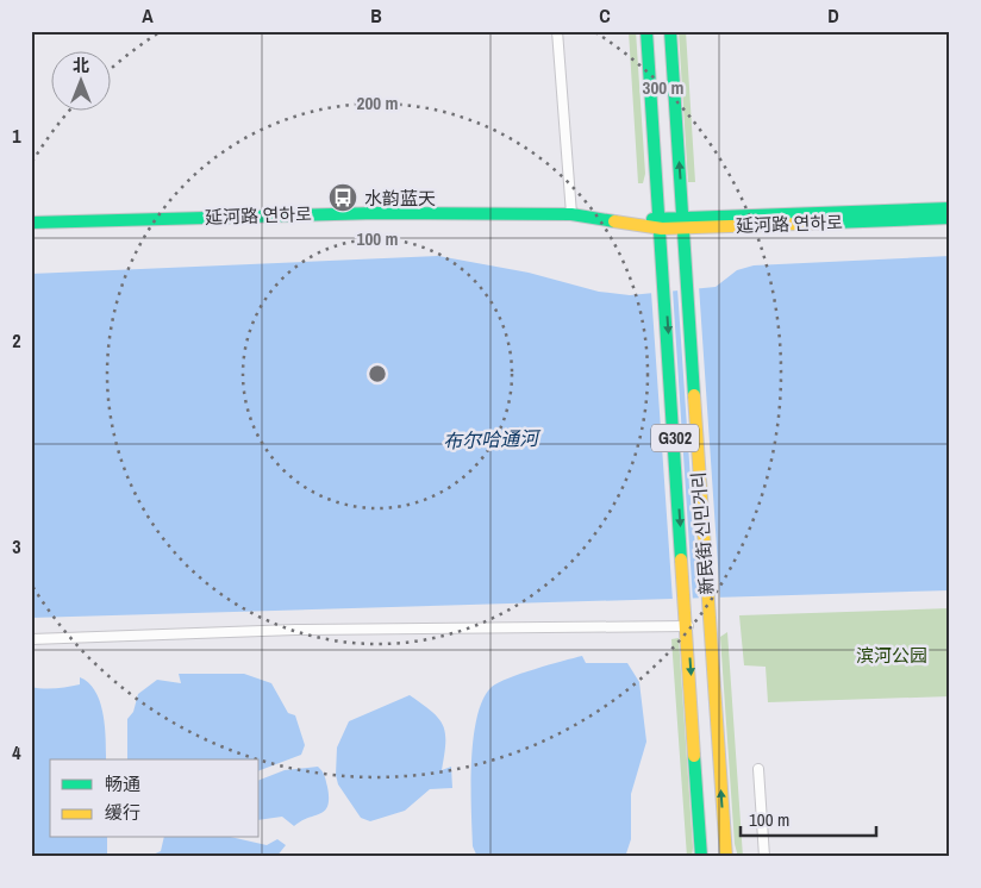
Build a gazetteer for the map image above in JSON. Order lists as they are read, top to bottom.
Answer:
{
  "streets": {
    "main road": ["延河路 연하로", "G302", "新民街 신민거리"]
  },
  "crossings": [
    ["延河路 연하로", "新民街 신민거리"]
  ],
  "water": ["布尔哈通河"],
  "parks": ["滨河公园"],
  "places": {
    "bus stop": ["水韵蓝天"]
  },
  "legend": ["畅通", "缓行"],
  "scale_bar": "100 m",
  "north": "top",
  "grid": {
    "columns": [
      "A",
      "B",
      "C",
      "D"
    ],
    "rows": [
      "1",
      "2",
      "3",
      "4"
    ]
  },
  "rings": ["300 m", "200 m", "100 m"]
}
